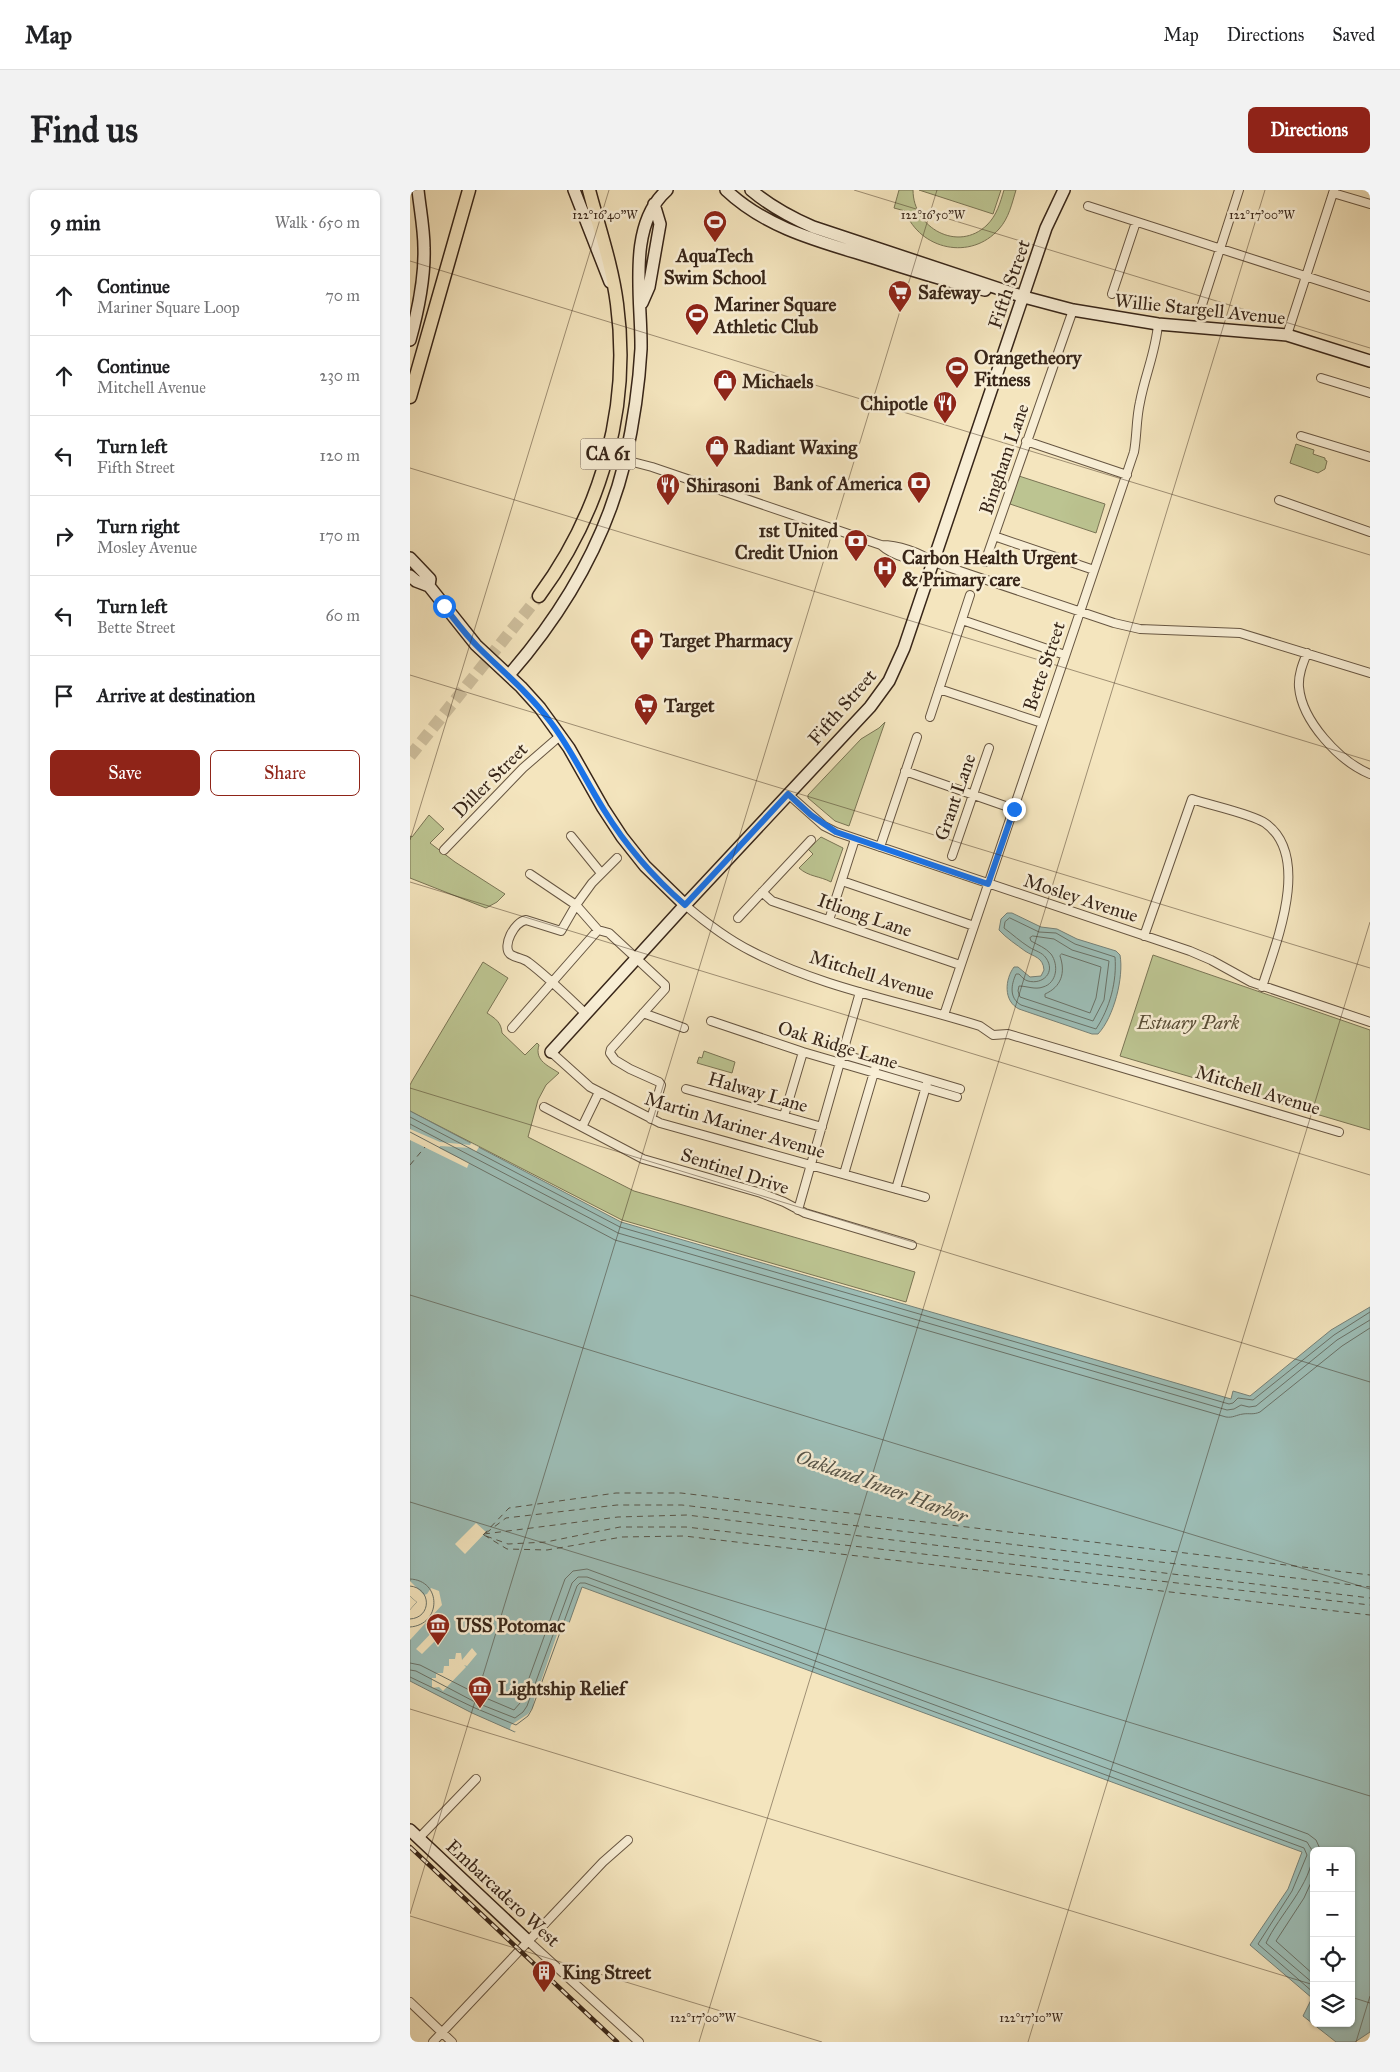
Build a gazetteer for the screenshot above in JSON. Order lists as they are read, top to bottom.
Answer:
{
  "streets": {
    "main road": ["CA 61"],
    "street": [
      "Fifth Street",
      "Willie Stargell Avenue",
      "Bingham Lane",
      "Bette Street",
      "Diller Street",
      "Grant Lane",
      "Mosley Avenue",
      "Itliong Lane",
      "Mitchell Avenue",
      "Oak Ridge Lane",
      "Halway Lane",
      "Martin Mariner Avenue",
      "Sentinel Drive",
      "Embarcadero West"
    ]
  },
  "crossings": [
    ["Fifth Street", "Willie Stargell Avenue"],
    ["Fifth Street", "Mosley Avenue"],
    ["Fifth Street", "Mitchell Avenue"],
    ["Fifth Street", "Martin Mariner Avenue"],
    ["Willie Stargell Avenue", "Bingham Lane"],
    ["Willie Stargell Avenue", "Bette Street"],
    ["Bette Street", "Mosley Avenue"],
    ["Bette Street", "Itliong Lane"],
    ["Bette Street", "Mitchell Avenue"],
    ["Diller Street", "Mitchell Avenue"]
  ],
  "water": ["Oakland Inner Harbor"],
  "parks": ["Estuary Park"],
  "places": {
    "sports": ["AquaTech Swim School", "Mariner Square Athletic Club", "Orangetheory Fitness"],
    "supermarket": ["Safeway", "Target"],
    "shop": ["Michaels", "Radiant Waxing"],
    "restaurant": ["Chipotle", "Shirasoni"],
    "bank": ["Bank of America", "1st United Credit Union"],
    "hospital": ["Carbon Health Urgent & Primary care"],
    "pharmacy": ["Target Pharmacy"],
    "museum": ["USS Potomac", "Lightship Relief"],
    "building": ["King Street"]
  },
  "page": {
    "header": "Map",
    "nav": ["Map", "Directions", "Saved"],
    "buttons": [
      "Directions",
      ["Save", "Share"]
    ],
    "title": "Find us",
    "heading": ["9 min", "Walk · 650 m"],
    "list": [
      ["Continue", "Mariner Square Loop", "70 m"],
      ["Continue", "Mitchell Avenue", "230 m"],
      ["Turn left", "Fifth Street", "120 m"],
      ["Turn right", "Mosley Avenue", "170 m"],
      ["Turn left", "Bette Street", "60 m"],
      "Arrive at destination"
    ],
    "map_buttons": ["+", "−"]
  },
  "coordinates": [
    "122°16'40\"W",
    "122°16'50\"W",
    "122°17'00\"W",
    "122°17'10\"W"
  ]
}
